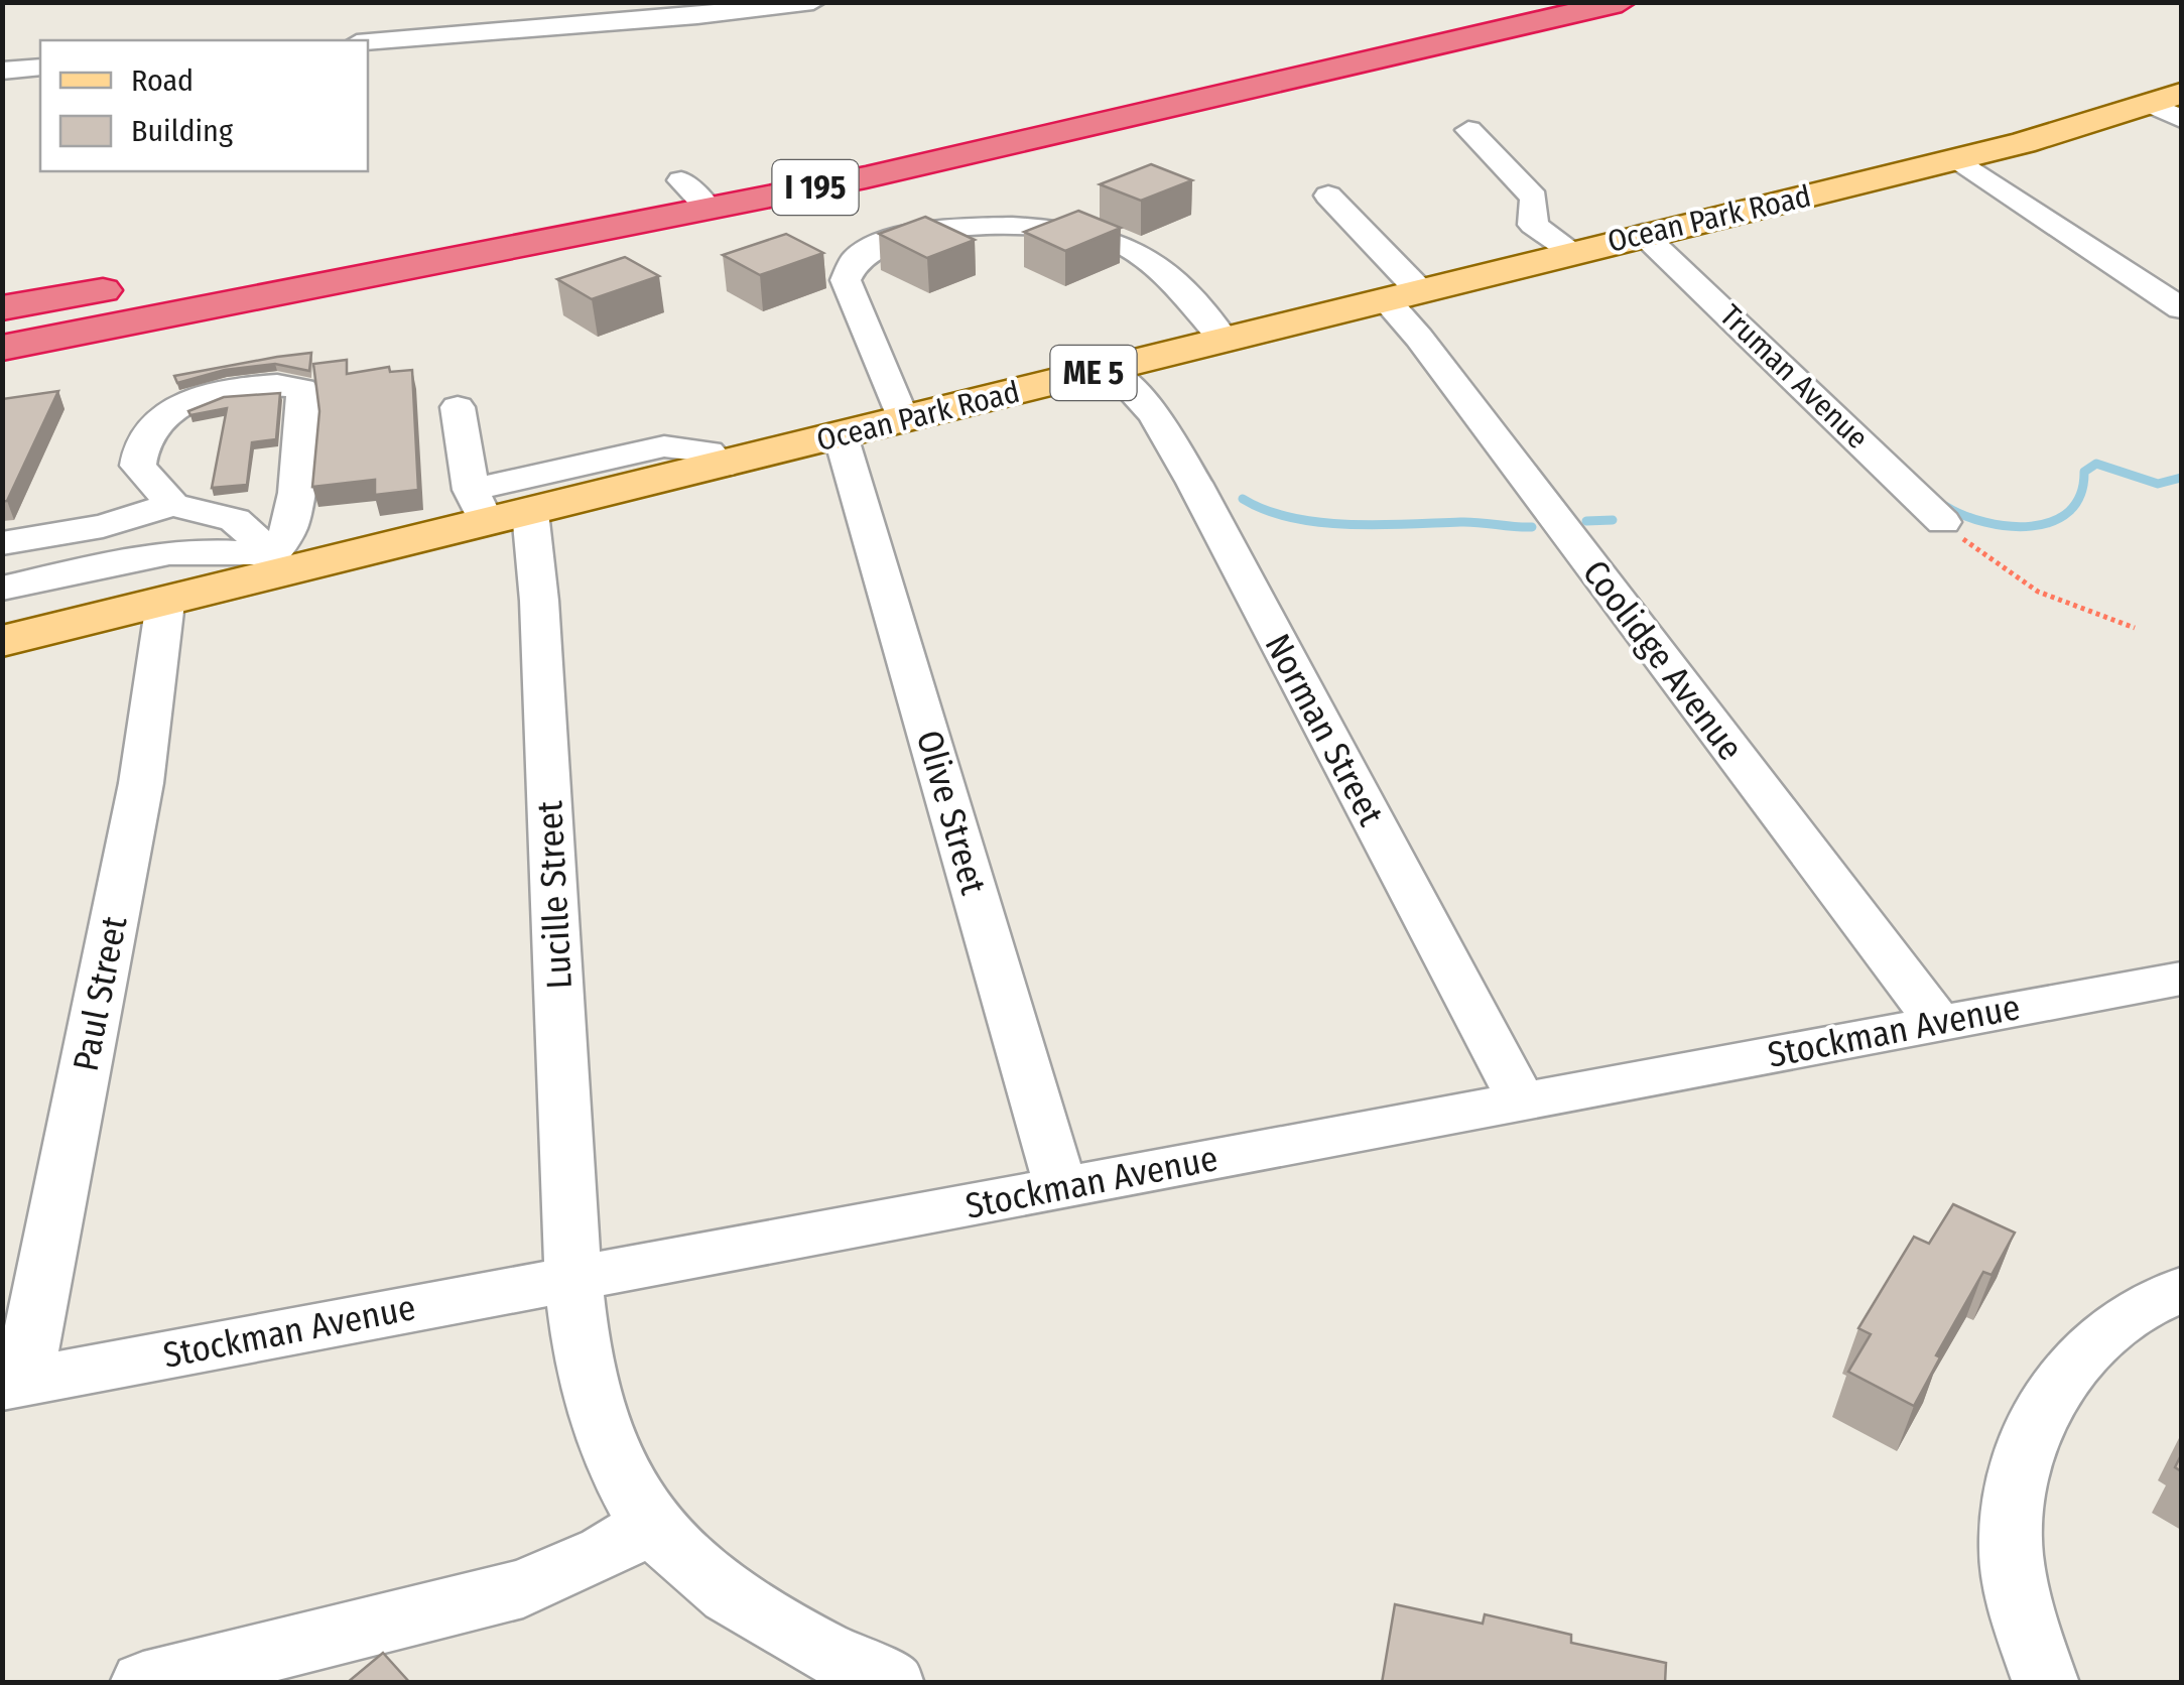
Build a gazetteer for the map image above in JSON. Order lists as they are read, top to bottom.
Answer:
{
  "streets": {
    "highway": ["I 195"],
    "main road": ["Ocean Park Road", "ME 5"],
    "street": [
      "Truman Avenue",
      "Coolidge Avenue",
      "Norman Street",
      "Olive Street",
      "Lucille Street",
      "Paul Street",
      "Stockman Avenue"
    ]
  },
  "crossings": [
    ["Ocean Park Road", "Truman Avenue"],
    ["Ocean Park Road", "Coolidge Avenue"],
    ["Ocean Park Road", "Norman Street"],
    ["Ocean Park Road", "Olive Street"],
    ["Ocean Park Road", "Lucille Street"],
    ["Ocean Park Road", "Paul Street"],
    ["Coolidge Avenue", "Stockman Avenue"],
    ["Norman Street", "Stockman Avenue"],
    ["Olive Street", "Stockman Avenue"],
    ["Lucille Street", "Stockman Avenue"],
    ["Paul Street", "Stockman Avenue"]
  ],
  "legend": ["Road", "Building"]
}
